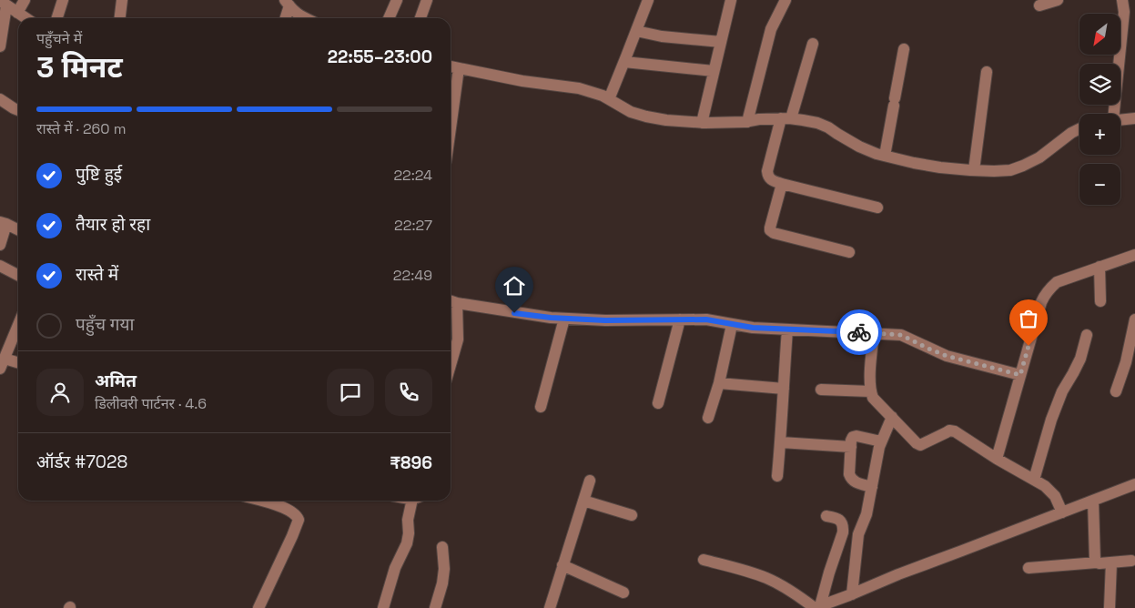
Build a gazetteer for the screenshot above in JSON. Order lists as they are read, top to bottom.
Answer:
{
  "north": "bottom left",
  "page": {
    "map_buttons": ["+", "−"],
    "heading": ["3 मिनट", "पहुँचने में", "22:55–23:00"],
    "panel": [
      "अमित",
      "डिलीवरी पार्टनर · 4.6",
      "ऑर्डर #7028",
      "₹896"
    ],
    "bar": "रास्ते में · 260 m",
    "list": [
      ["पुष्टि हुई", "22:24"],
      ["तैयार हो रहा", "22:27"],
      ["रास्ते में", "22:49"],
      "पहुँच गया"
    ]
  }
}
